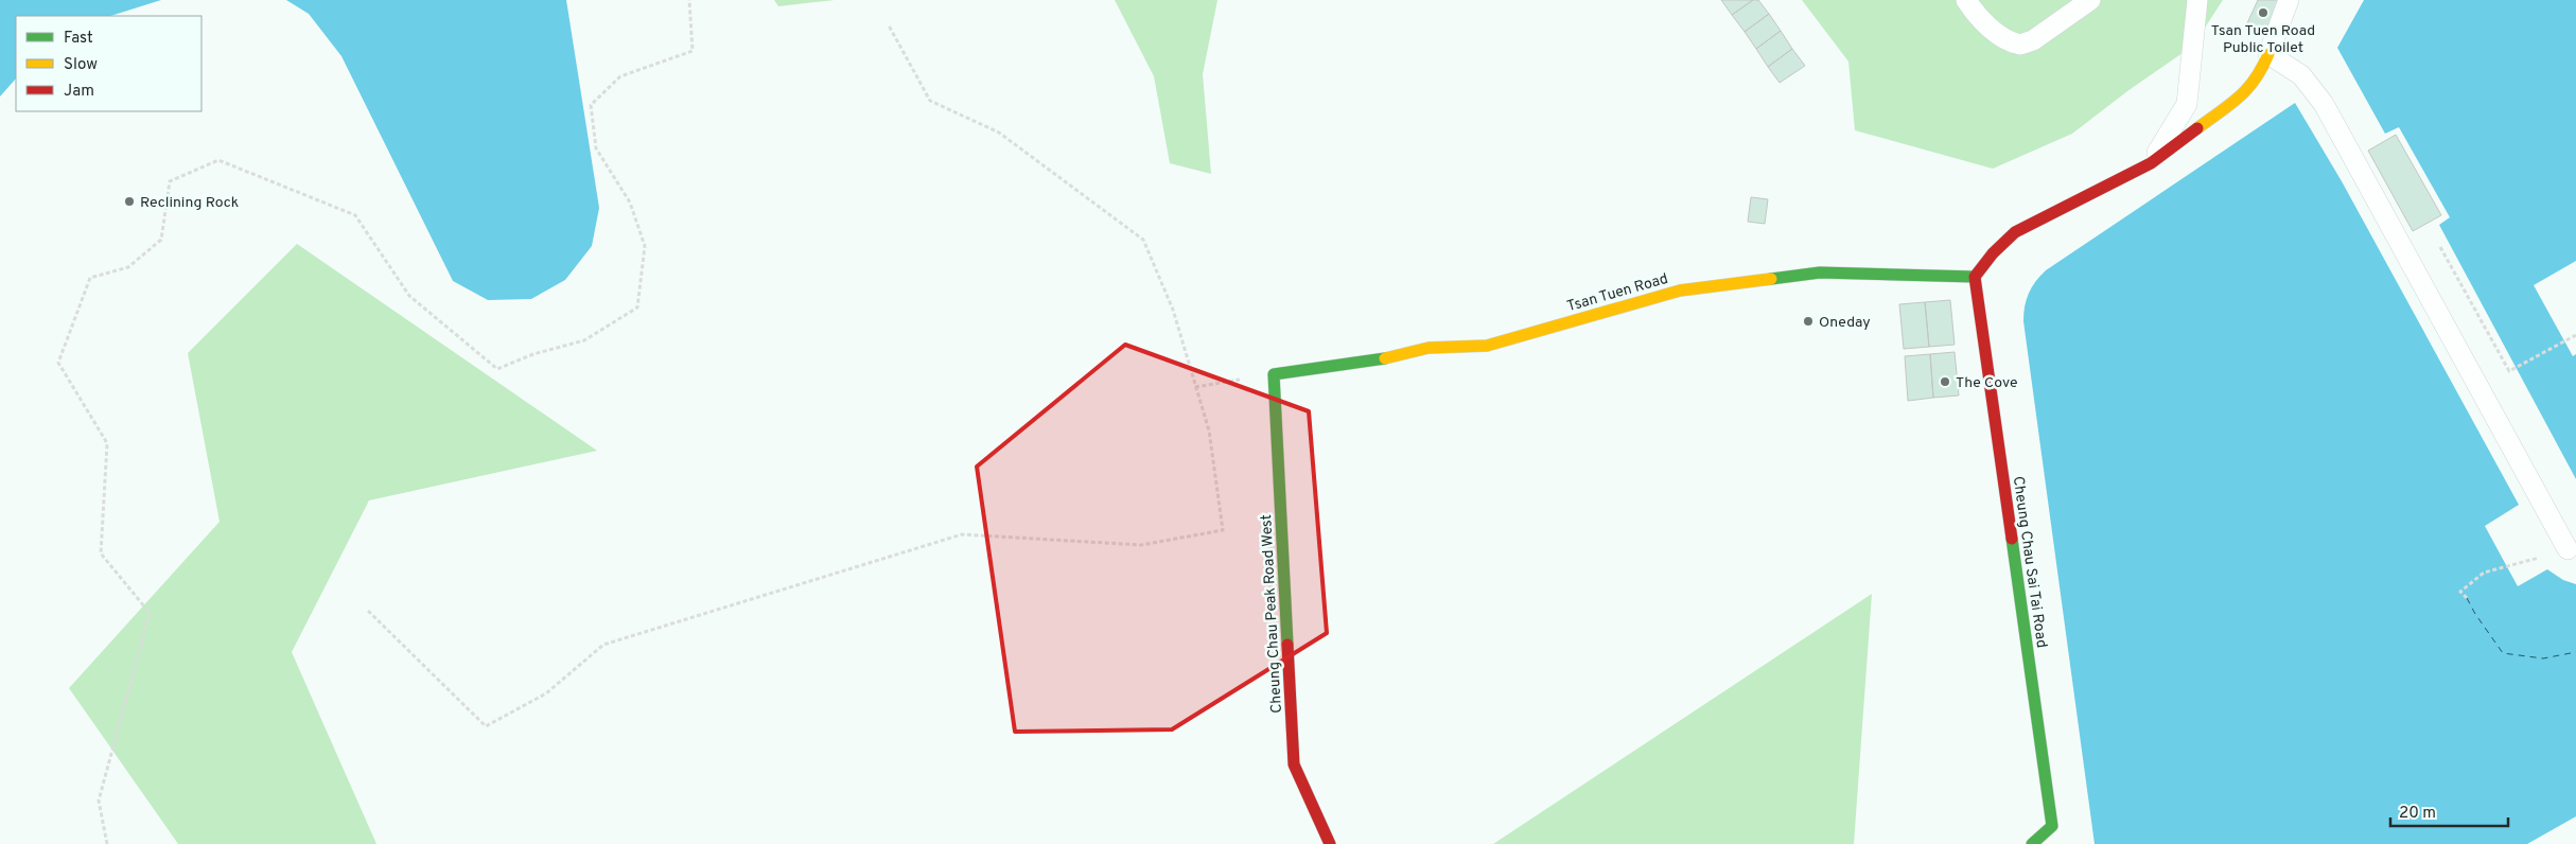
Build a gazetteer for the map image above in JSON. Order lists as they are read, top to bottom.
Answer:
{
  "streets": {
    "street": ["Tsan Tuen Road", "Cheung Chau Sai Tai Road", "Cheung Chau Peak Road West"]
  },
  "crossings": [
    ["Tsan Tuen Road", "Cheung Chau Sai Tai Road"],
    ["Tsan Tuen Road", "Cheung Chau Peak Road West"]
  ],
  "places": [
    "Tsan Tuen Road Public Toilet",
    "Reclining Rock",
    "Oneday",
    "The Cove"
  ],
  "legend": ["Fast", "Slow", "Jam"],
  "scale_bar": "20 m"
}
